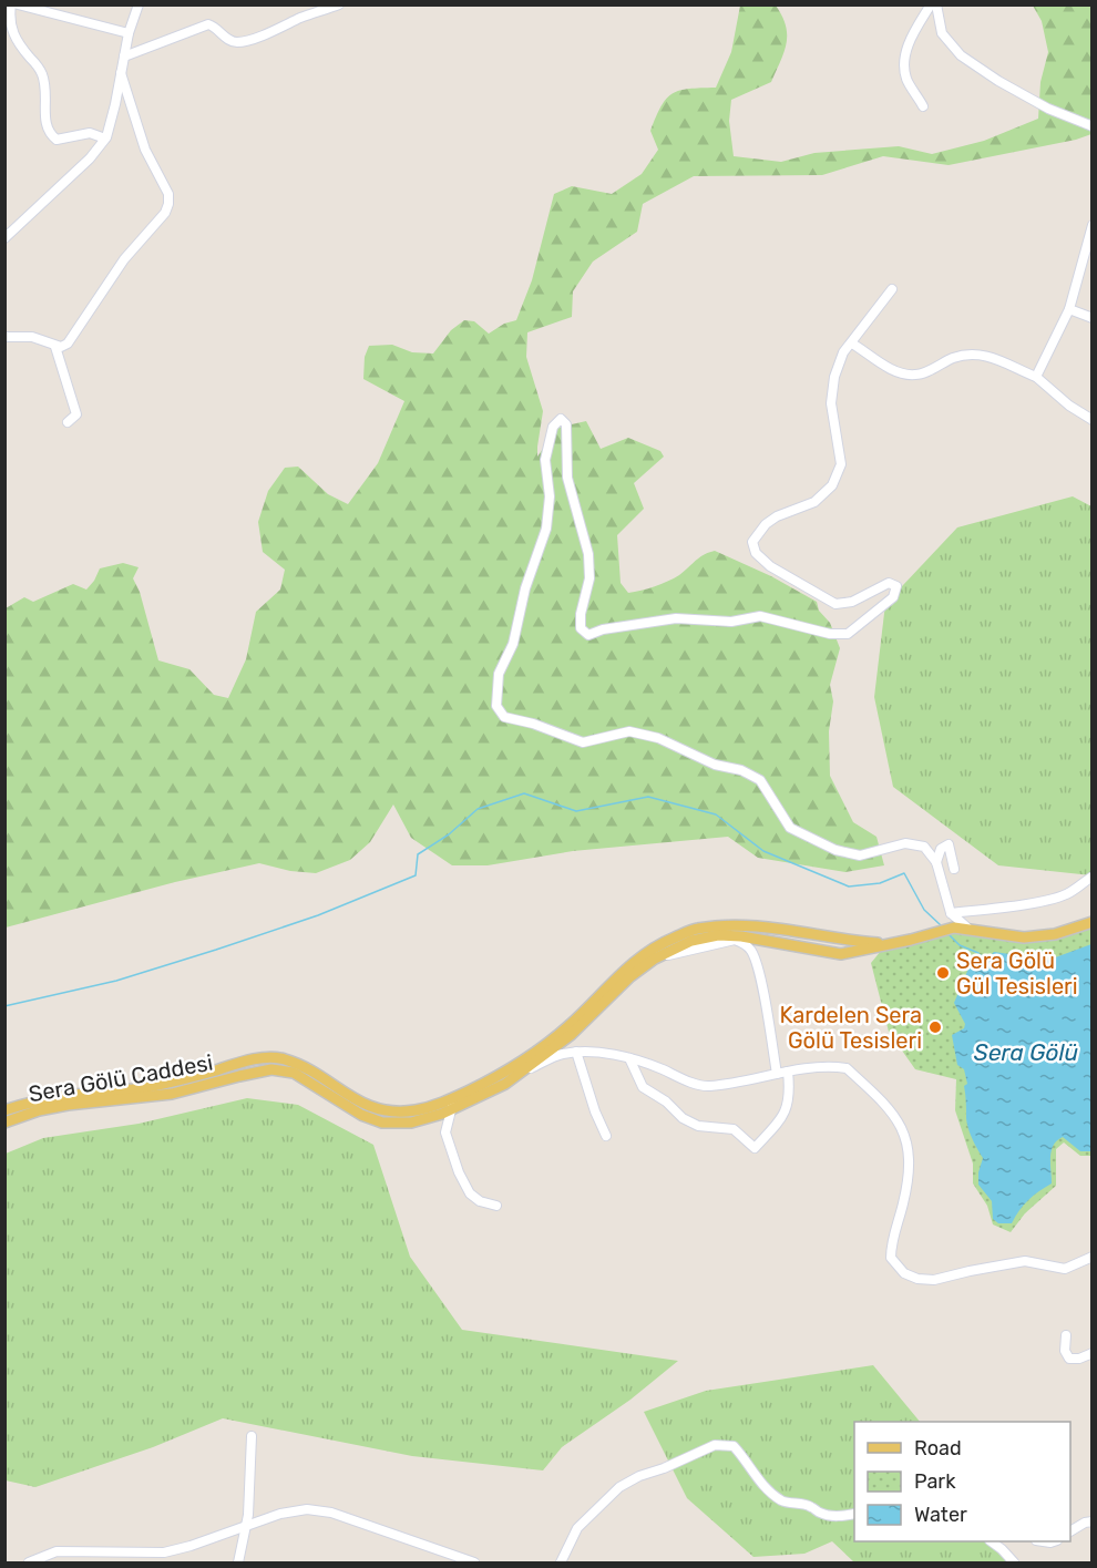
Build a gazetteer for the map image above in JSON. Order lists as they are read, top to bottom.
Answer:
{
  "streets": {
    "main road": ["Sera Gölü Caddesi"]
  },
  "water": ["Sera Gölü"],
  "places": ["Sera Gölü Gül Tesisleri", "Kardelen Sera Gölü Tesisleri"],
  "legend": ["Road", "Park", "Water"]
}
